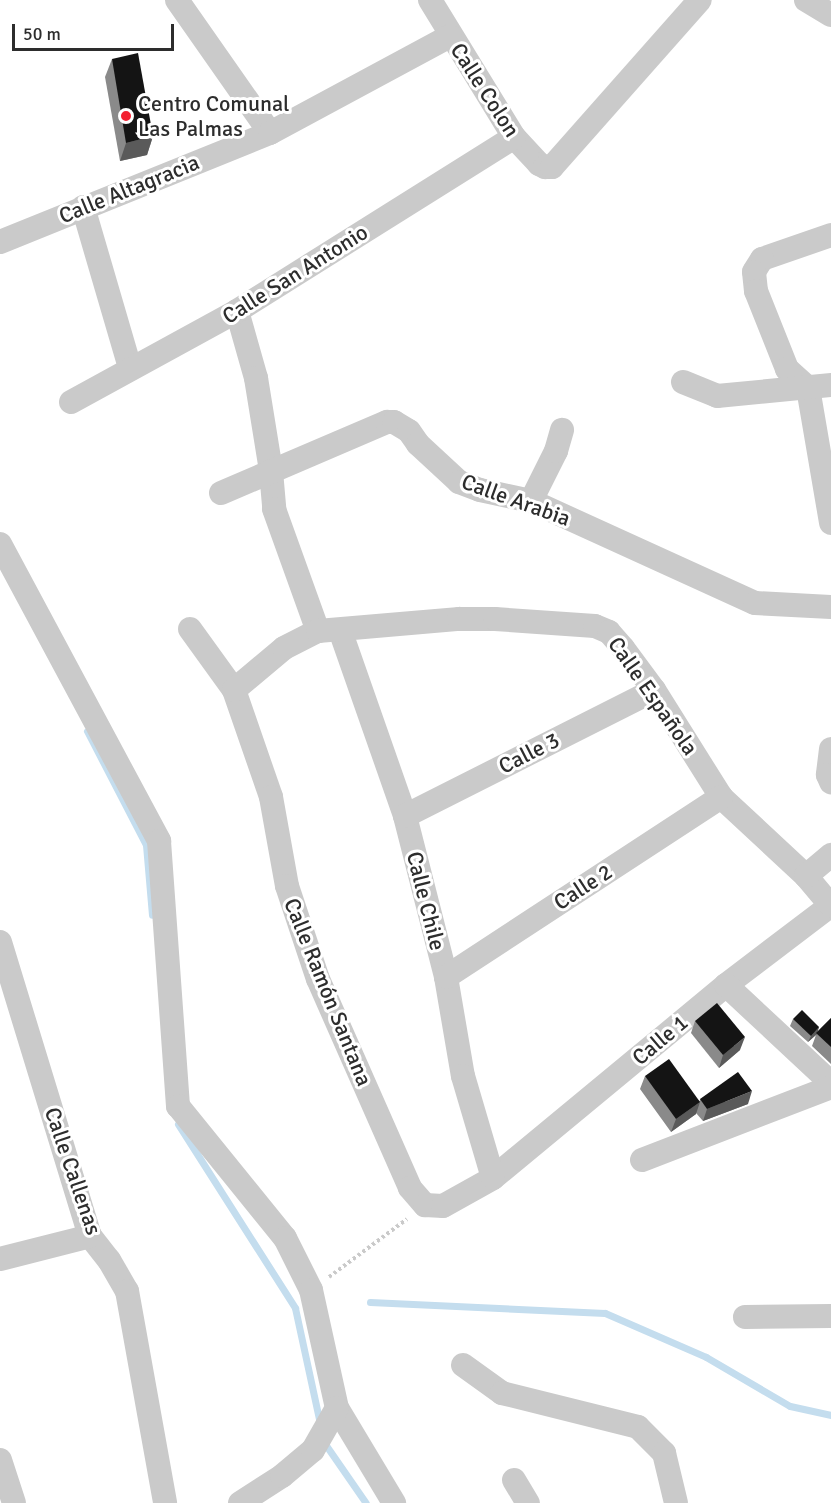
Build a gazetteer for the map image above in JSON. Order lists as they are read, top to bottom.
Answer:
{
  "streets": {
    "street": [
      "Calle Colon",
      "Calle Altagracia",
      "Calle San Antonio",
      "Calle Arabia",
      "Calle Española",
      "Calle 3",
      "Calle 2",
      "Calle Chile",
      "Calle Ramón Santana",
      "Calle 1",
      "Calle Callenas"
    ]
  },
  "crossings": [
    ["Calle Colon", "Calle Altagracia"],
    ["Calle Colon", "Calle San Antonio"],
    ["Calle San Antonio", "Calle Chile"],
    ["Calle Arabia", "Calle Chile"],
    ["Calle Española", "Calle 3"],
    ["Calle Española", "Calle 2"],
    ["Calle Española", "Calle Chile"],
    ["Calle Española", "Calle 1"],
    ["Calle 3", "Calle Chile"],
    ["Calle 2", "Calle Chile"],
    ["Calle Chile", "Calle 1"],
    ["Calle Ramón Santana", "Calle 1"]
  ],
  "places": ["Centro Comunal Las Palmas"],
  "scale_bar": "50 m"
}
